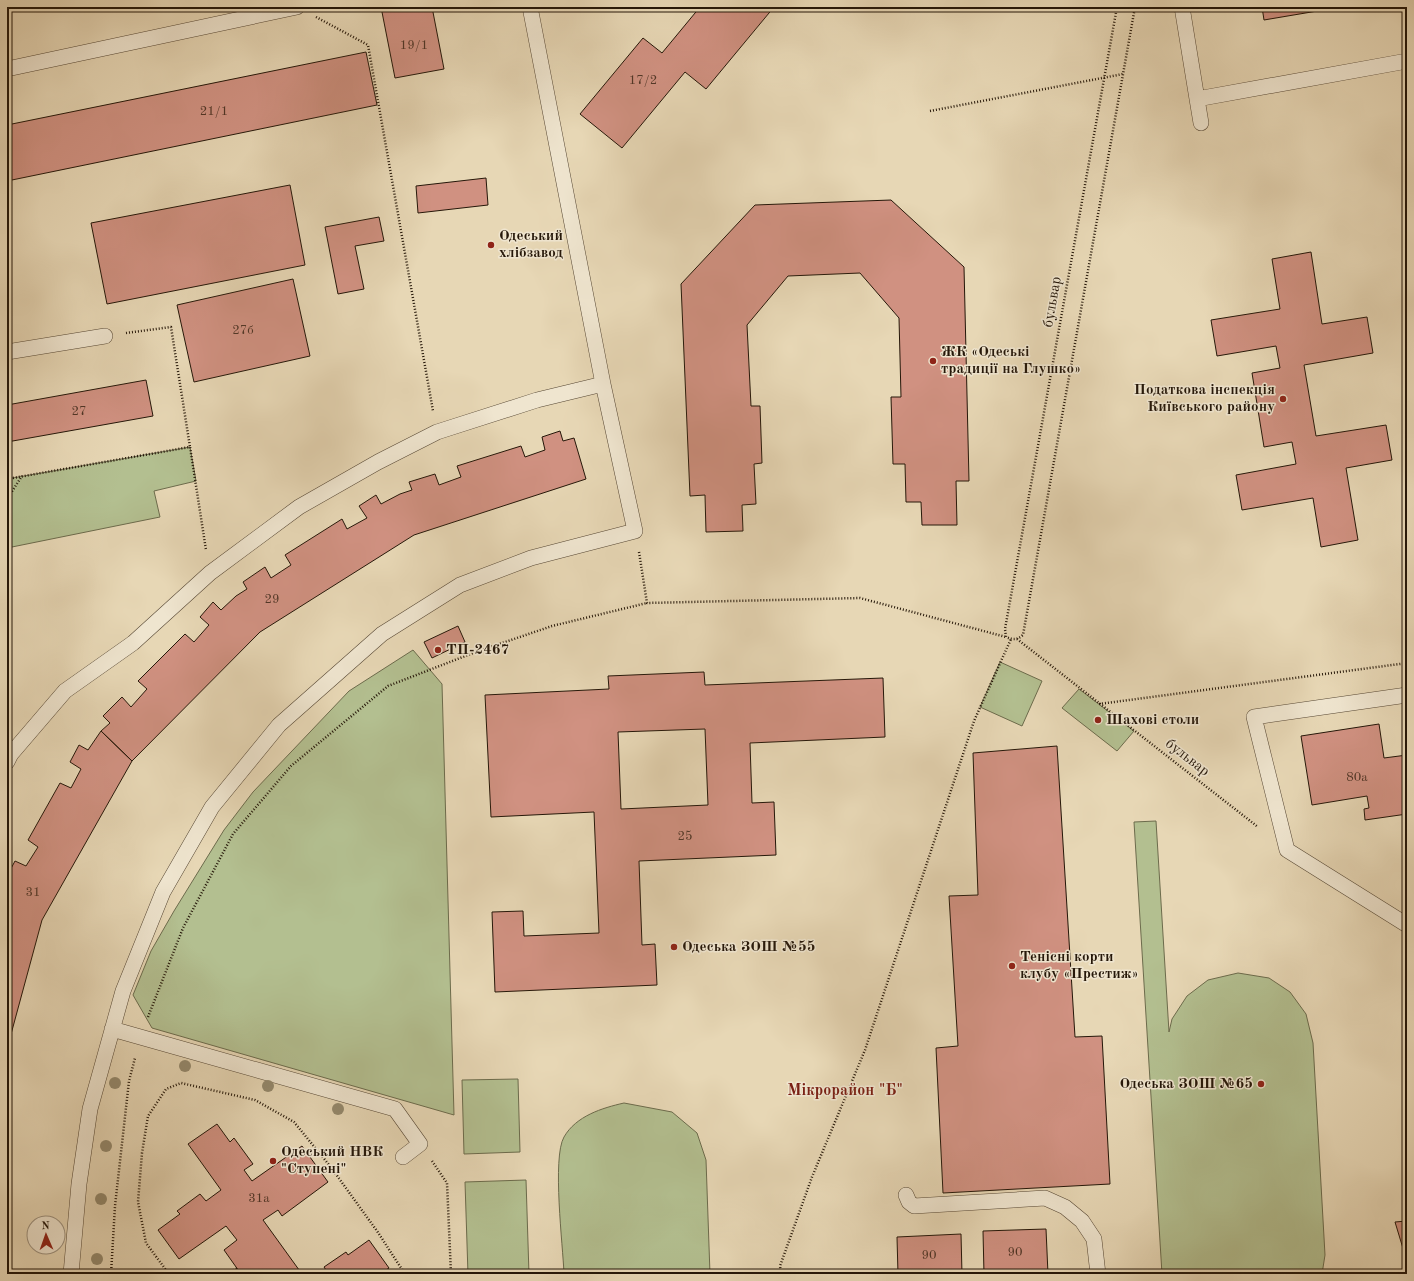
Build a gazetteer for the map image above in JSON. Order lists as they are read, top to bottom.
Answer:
{
  "streets": {
    "path": ["бульвар"]
  },
  "districts": ["Мікрорайон \"Б\""],
  "places": [
    "Одеський хлібзавод",
    "ЖК «Одеські традиції на Глушко»",
    "Податкова інспекція Київського району",
    "ТП-2467",
    "Шахові столи",
    "Одеська ЗОШ №55",
    "Тенісні корти клубу «Престиж»",
    "Одеська ЗОШ №65",
    "Одеський НВК \"Ступені\""
  ],
  "house_numbers": [
    "19/1",
    "17/2",
    "21/1",
    "27б",
    "27",
    "29",
    "80а",
    "25",
    "31",
    "31а",
    "90",
    "90"
  ],
  "north": "top"
}
